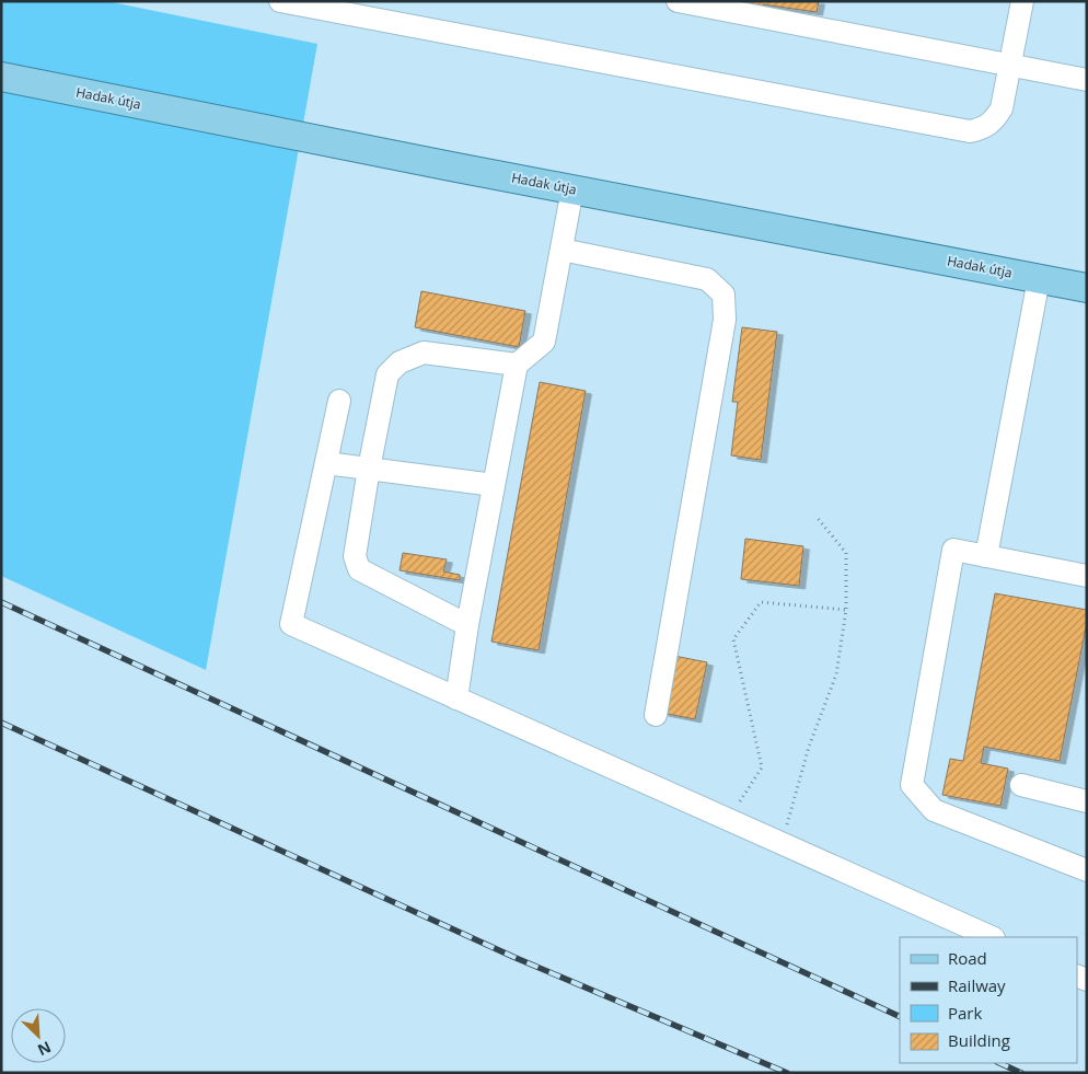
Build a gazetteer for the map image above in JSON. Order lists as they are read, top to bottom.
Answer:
{
  "streets": {
    "main road": ["Hadak útja"]
  },
  "legend": [
    "Road",
    "Railway",
    "Park",
    "Building"
  ],
  "north": "bottom right"
}
